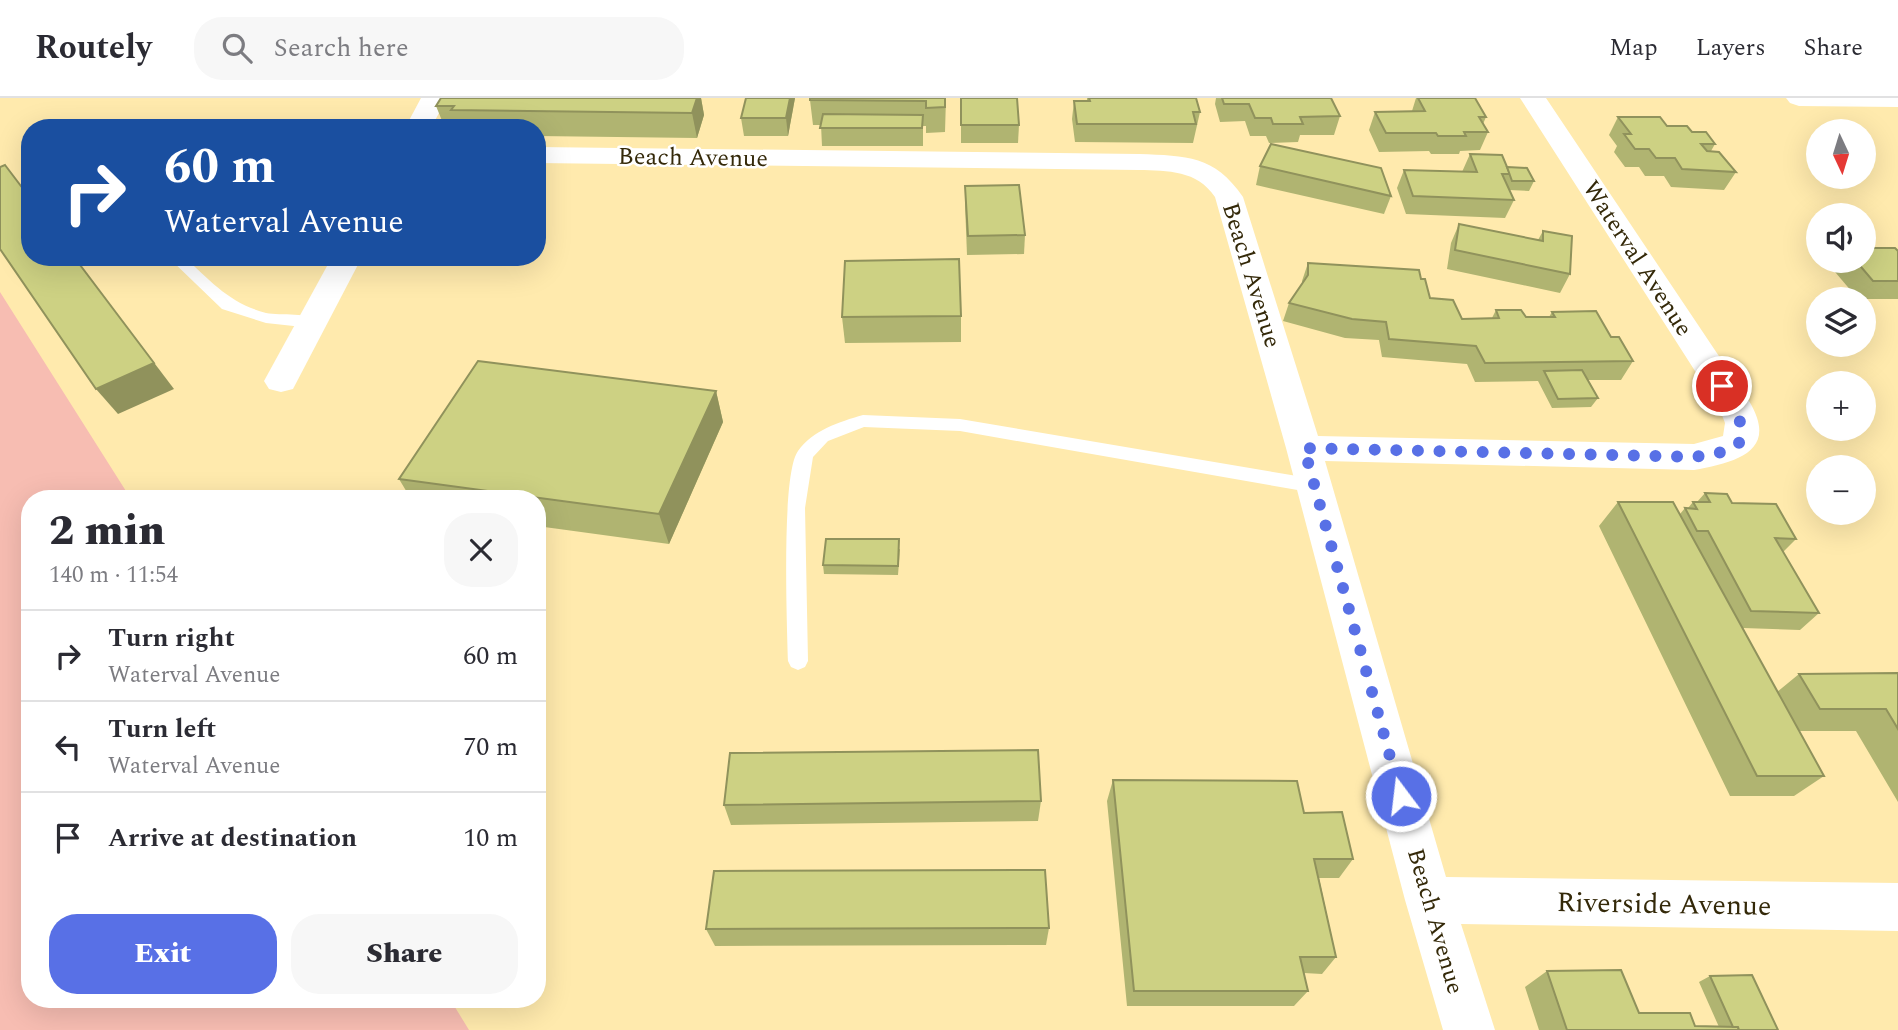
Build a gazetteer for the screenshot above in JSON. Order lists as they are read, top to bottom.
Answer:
{
  "streets": {
    "street": ["Beach Avenue", "Waterval Avenue", "Riverside Avenue"]
  },
  "crossings": [
    ["Beach Avenue", "Waterval Avenue"],
    ["Beach Avenue", "Riverside Avenue"]
  ],
  "north": "bottom",
  "page": {
    "header": "Routely",
    "search": "Search here",
    "nav": ["Map", "Layers", "Share"],
    "map_buttons": ["+", "−"],
    "turn": ["60 m", "Waterval Avenue"],
    "heading": ["2 min", "140 m · 11:54"],
    "list": [
      {
        "name": "Turn right",
        "note": "Waterval Avenue",
        "value": "60 m"
      },
      {
        "name": "Turn left",
        "note": "Waterval Avenue",
        "value": "70 m"
      },
      {
        "name": "Arrive at destination",
        "value": "10 m"
      }
    ],
    "buttons": ["Exit", "Share"]
  }
}
